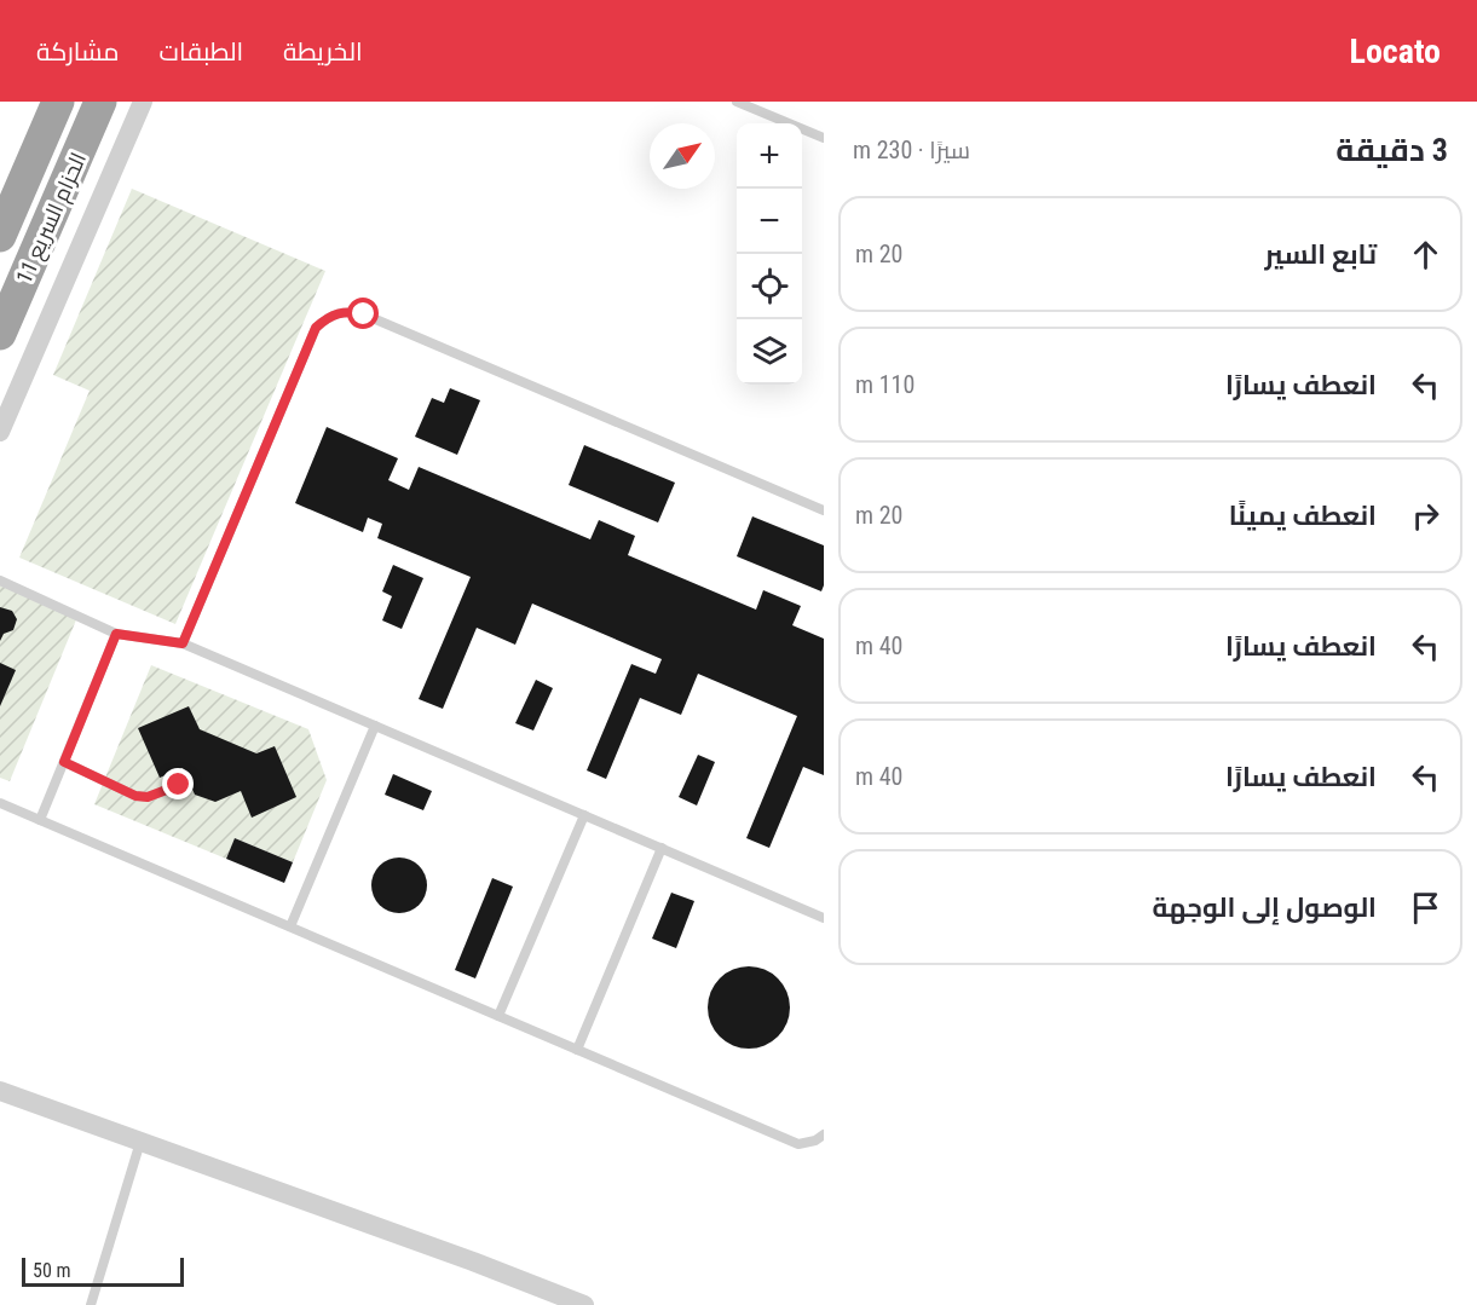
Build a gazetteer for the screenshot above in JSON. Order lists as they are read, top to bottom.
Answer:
{
  "streets": {
    "highway": ["الحزام السريع 11"]
  },
  "scale_bar": "50 m",
  "north": "top right",
  "page": {
    "header": "Locato",
    "nav": ["الخريطة", "الطبقات", "مشاركة"],
    "heading": ["3 دقيقة", "سيرًا · 230 m"],
    "map_buttons": ["+", "−"],
    "list": [
      ["تابع السير", "20 m"],
      ["انعطف يسارًا", "110 m"],
      ["انعطف يمينًا", "20 m"],
      ["انعطف يسارًا", "40 m"],
      ["انعطف يسارًا", "40 m"],
      "الوصول إلى الوجهة"
    ],
    "scale": "50 m"
  }
}
